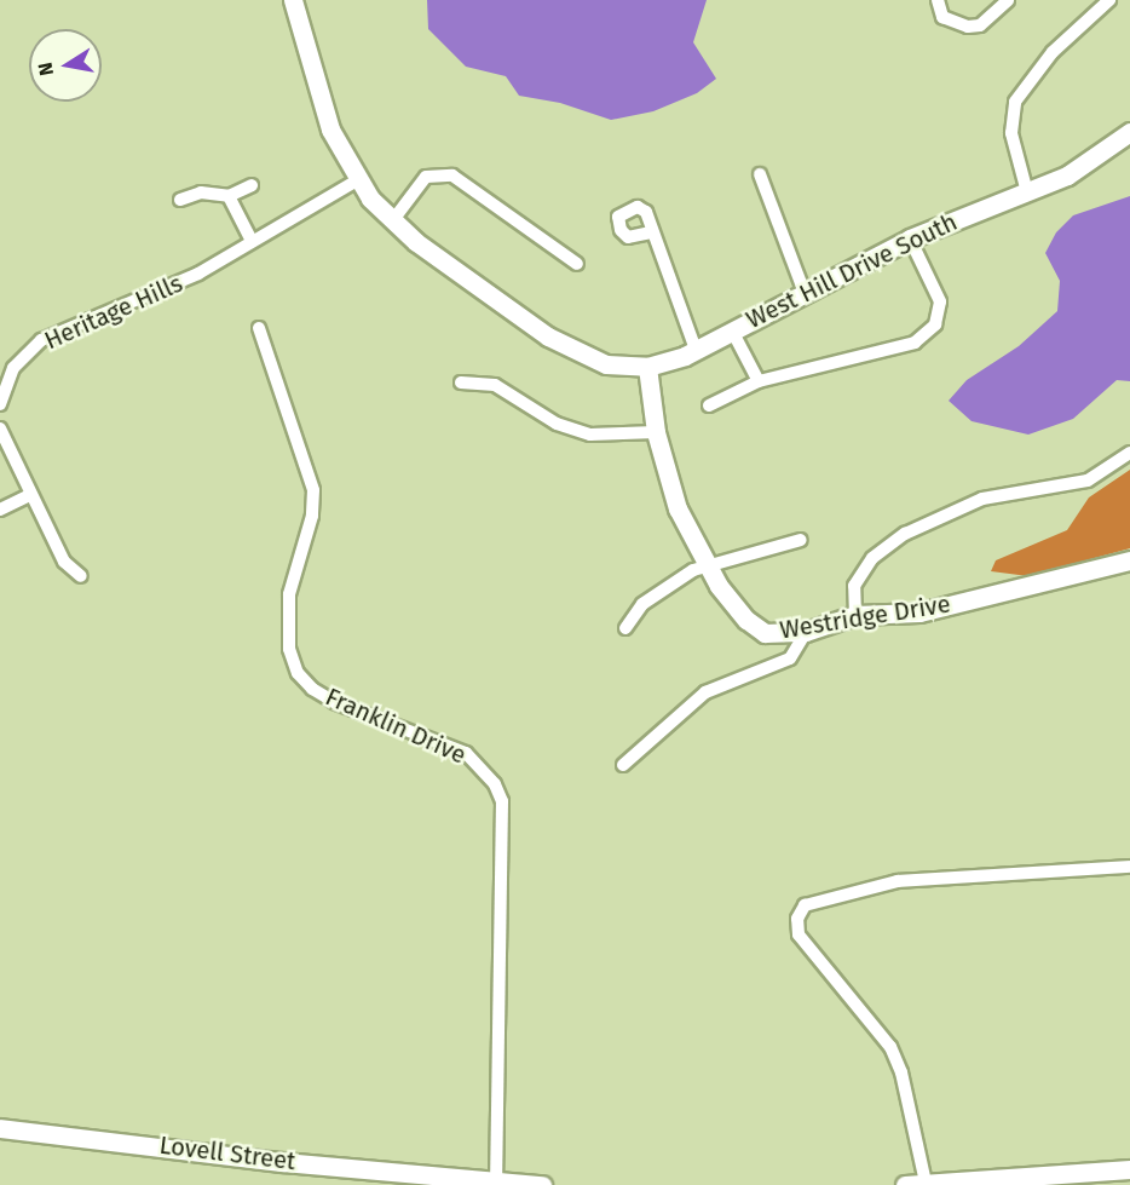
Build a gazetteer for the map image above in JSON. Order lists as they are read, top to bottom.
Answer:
{
  "streets": {
    "street": [
      "West Hill Drive South",
      "Heritage Hills",
      "Westridge Drive",
      "Franklin Drive",
      "Lovell Street"
    ]
  },
  "crossings": [
    ["West Hill Drive South", "Westridge Drive"],
    ["Franklin Drive", "Lovell Street"]
  ],
  "north": "left"
}
